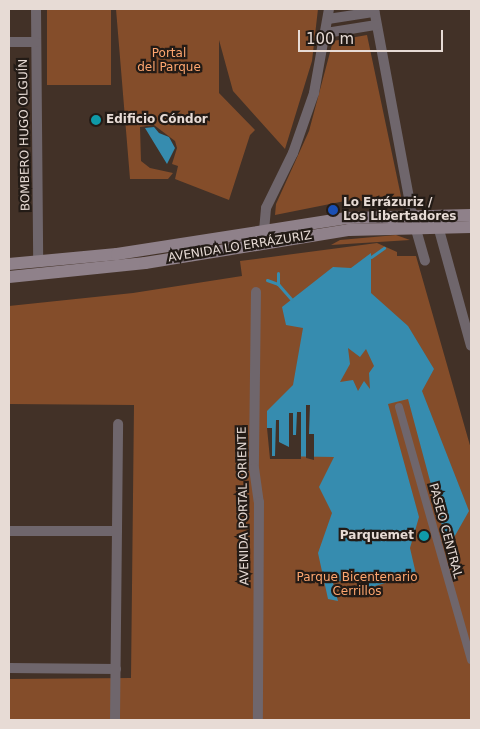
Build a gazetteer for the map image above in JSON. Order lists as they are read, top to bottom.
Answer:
{
  "streets": {
    "main road": ["AVENIDA LO ERRÁZURIZ"],
    "street": ["BOMBERO HUGO OLGUÍN", "AVENIDA PORTAL ORIENTE", "PASEO CENTRAL"]
  },
  "crossings": [
    ["BOMBERO HUGO OLGUÍN", "AVENIDA LO ERRÁZURIZ"]
  ],
  "parks": ["Portal del Parque", "Parque Bicentenario Cerrillos"],
  "places": ["Edificio Cóndor", "Lo Errázuriz / Los Libertadores", "Parquemet"],
  "scale_bar": "100 m"
}
